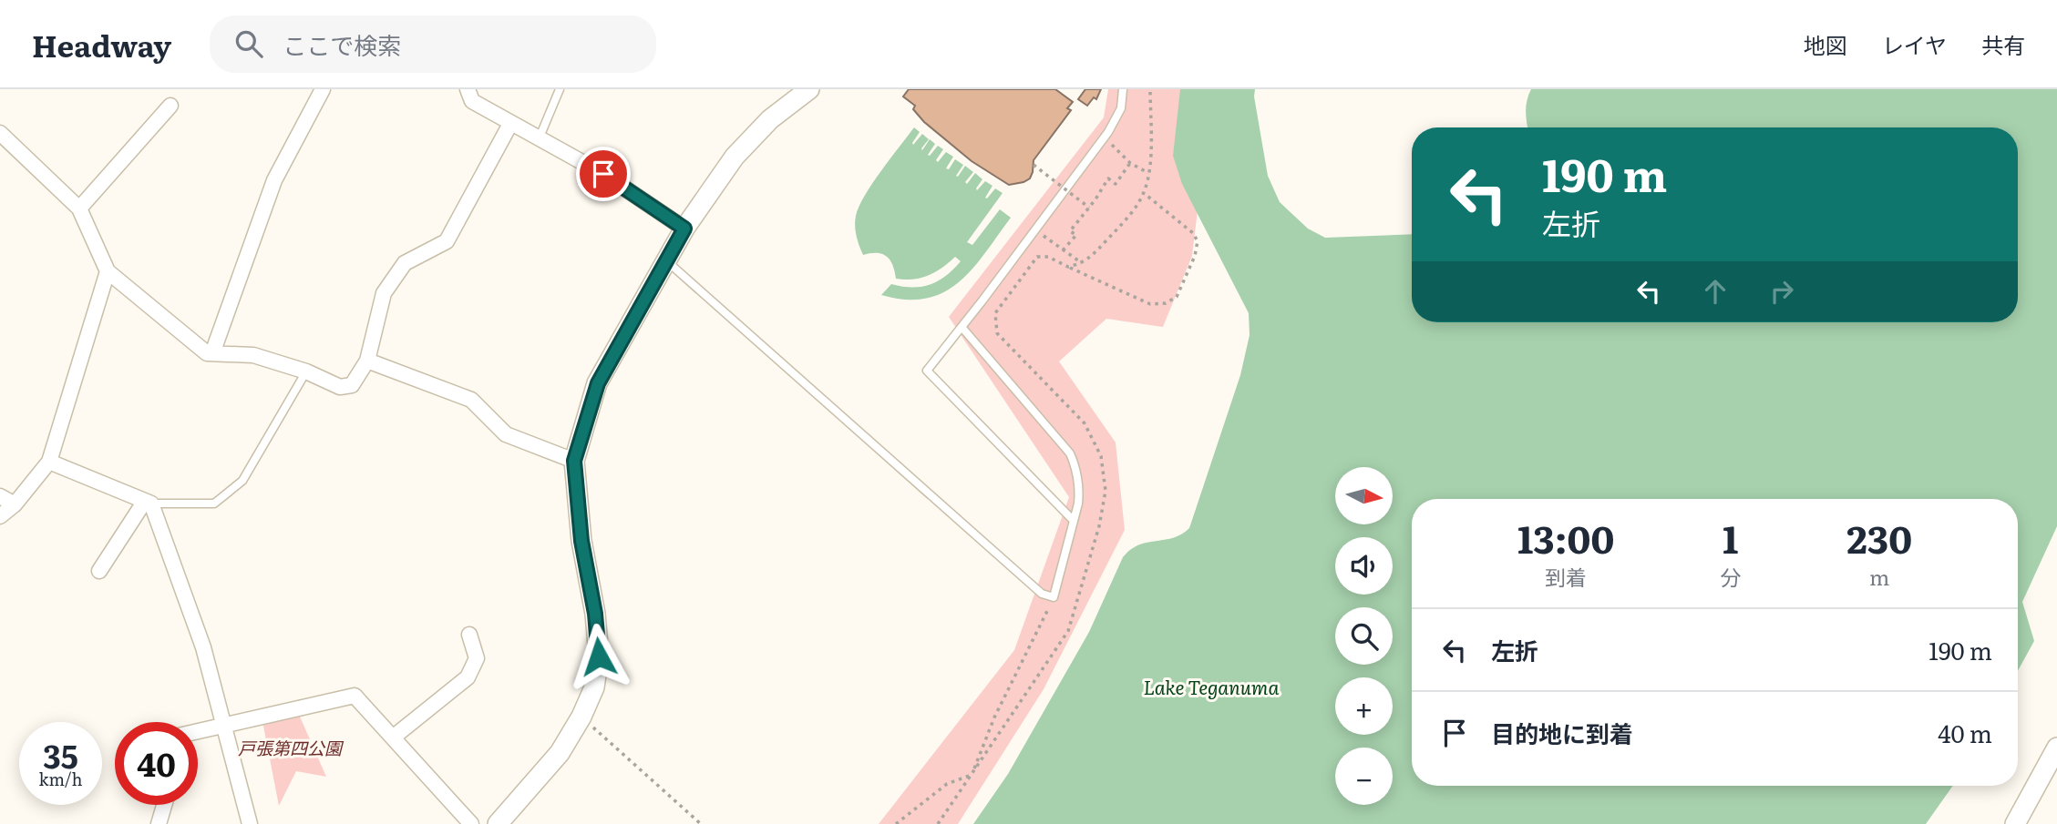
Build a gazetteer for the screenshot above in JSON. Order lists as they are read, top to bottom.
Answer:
{
  "water": ["Lake Teganuma"],
  "parks": ["戸張第四公園"],
  "north": "right",
  "page": {
    "header": "Headway",
    "search": "ここで検索",
    "nav": ["地図", "レイヤ", "共有"],
    "turn": ["190 m", "左折"],
    "map_buttons": ["+", "−"],
    "eta": [
      "13:00",
      "到着",
      "1",
      "分",
      "230",
      "m"
    ],
    "list": [
      {
        "name": "左折",
        "value": "190 m"
      },
      {
        "name": "目的地に到着",
        "value": "40 m"
      }
    ],
    "speed": "35 km/h",
    "limit": "40"
  }
}
